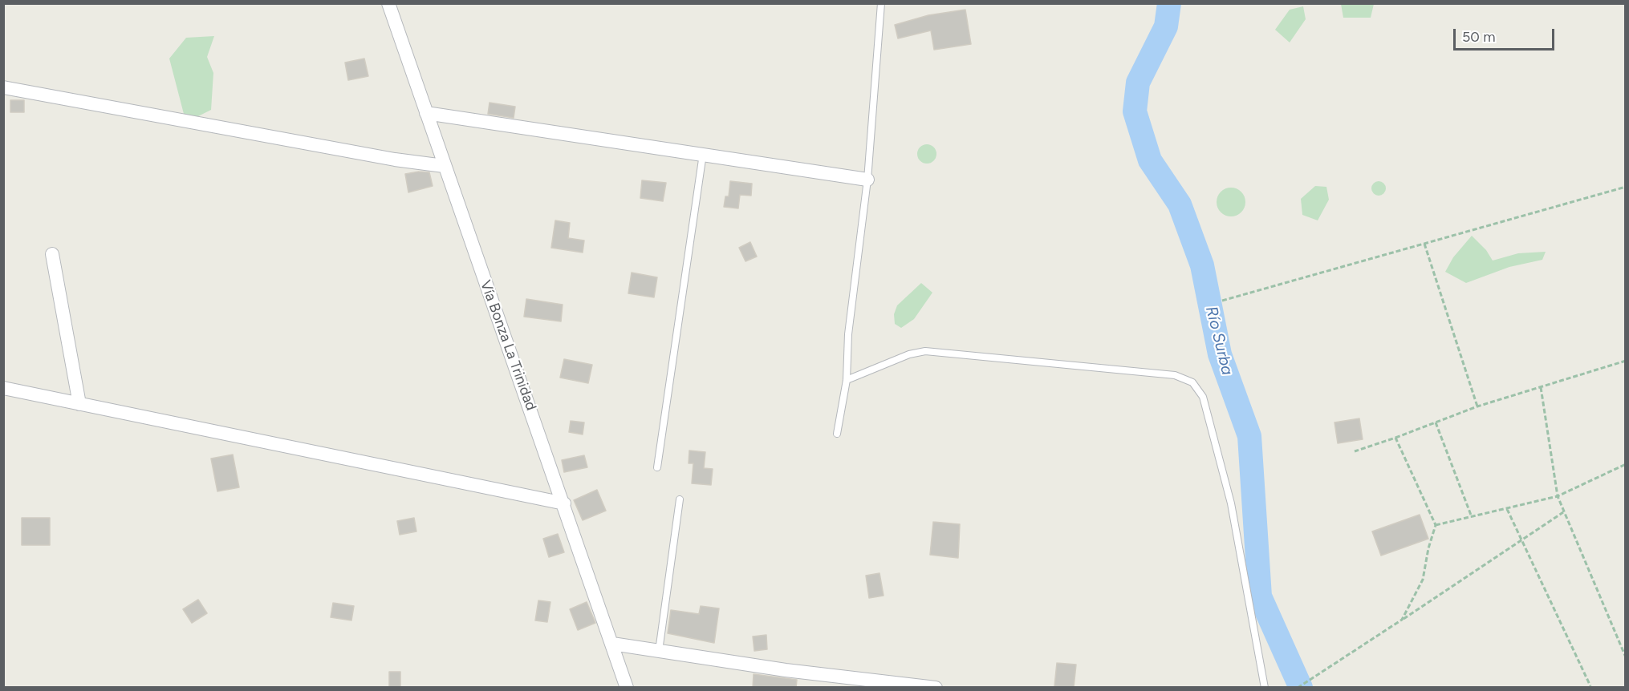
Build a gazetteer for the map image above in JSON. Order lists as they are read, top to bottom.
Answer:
{
  "streets": {
    "street": ["Vía Bonza La Trinidad"]
  },
  "water": ["Río Surba"],
  "scale_bar": "50 m"
}
